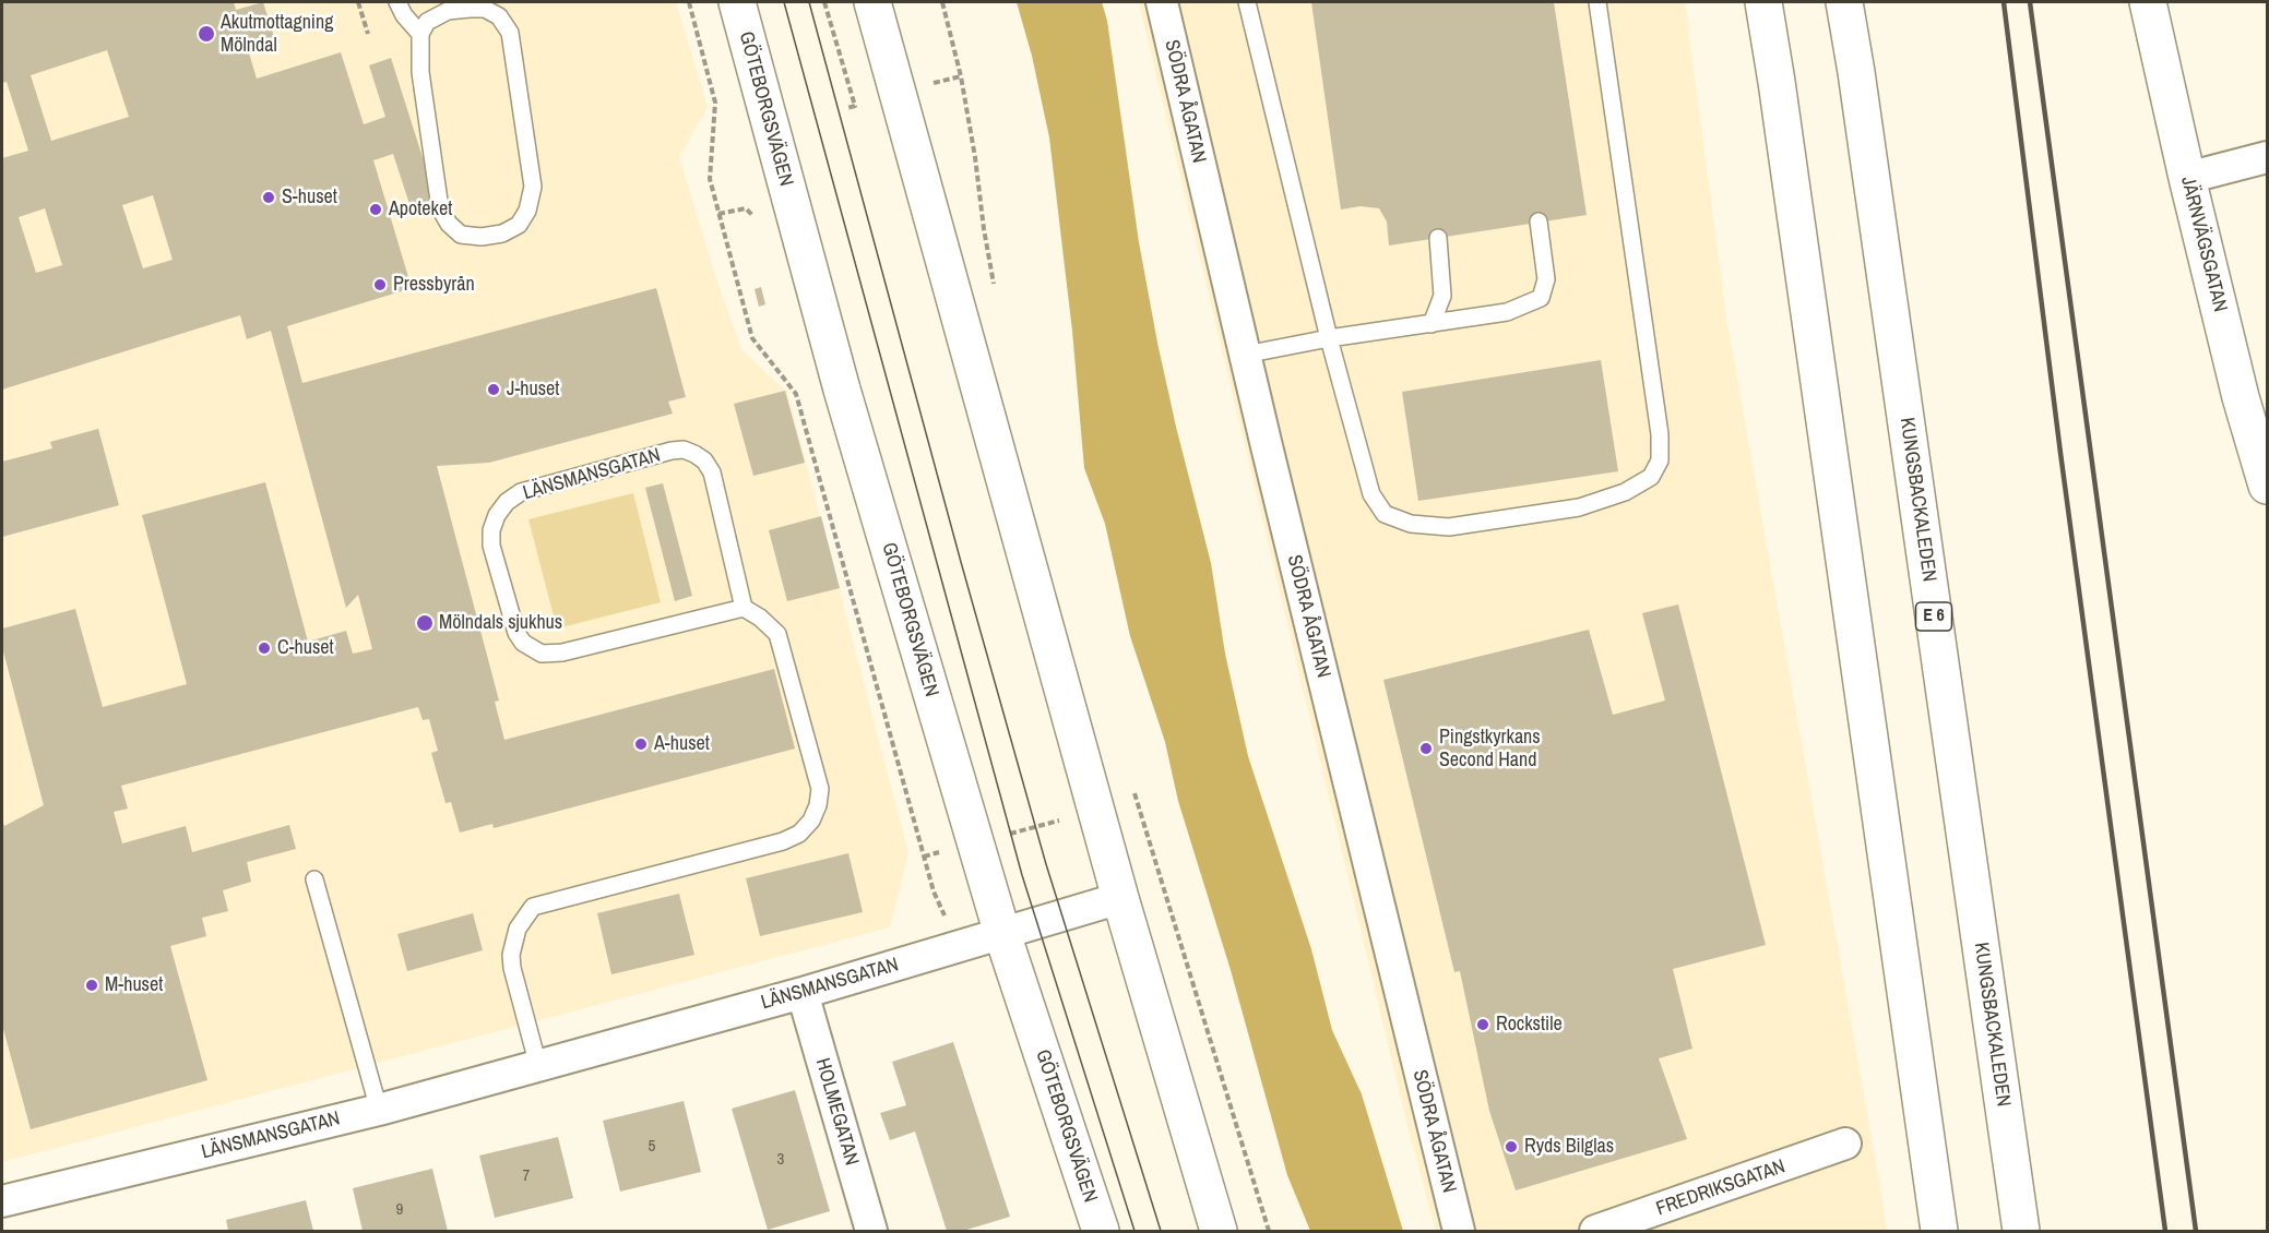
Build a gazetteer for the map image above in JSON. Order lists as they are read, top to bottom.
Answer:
{
  "streets": {
    "main road": [
      "GÖTEBORGSVÄGEN",
      "JÄRNVÄGSGATAN",
      "KUNGSBACKALEDEN",
      "E 6"
    ],
    "street": [
      "SÖDRA ÅGATAN",
      "LÄNSMANSGATAN",
      "HOLMEGATAN",
      "FREDRIKSGATAN"
    ]
  },
  "crossings": [
    ["GÖTEBORGSVÄGEN", "LÄNSMANSGATAN"],
    ["LÄNSMANSGATAN", "HOLMEGATAN"]
  ],
  "places": [
    "Akutmottagning Mölndal",
    "S-huset",
    "Apoteket",
    "Pressbyrån",
    "J-huset",
    "Mölndals sjukhus",
    "C-huset",
    "A-huset",
    "Pingstkyrkans Second Hand",
    "M-huset",
    "Rockstile",
    "Ryds Bilglas"
  ],
  "house_numbers": [
    "5",
    "3",
    "7",
    "9"
  ]
}
